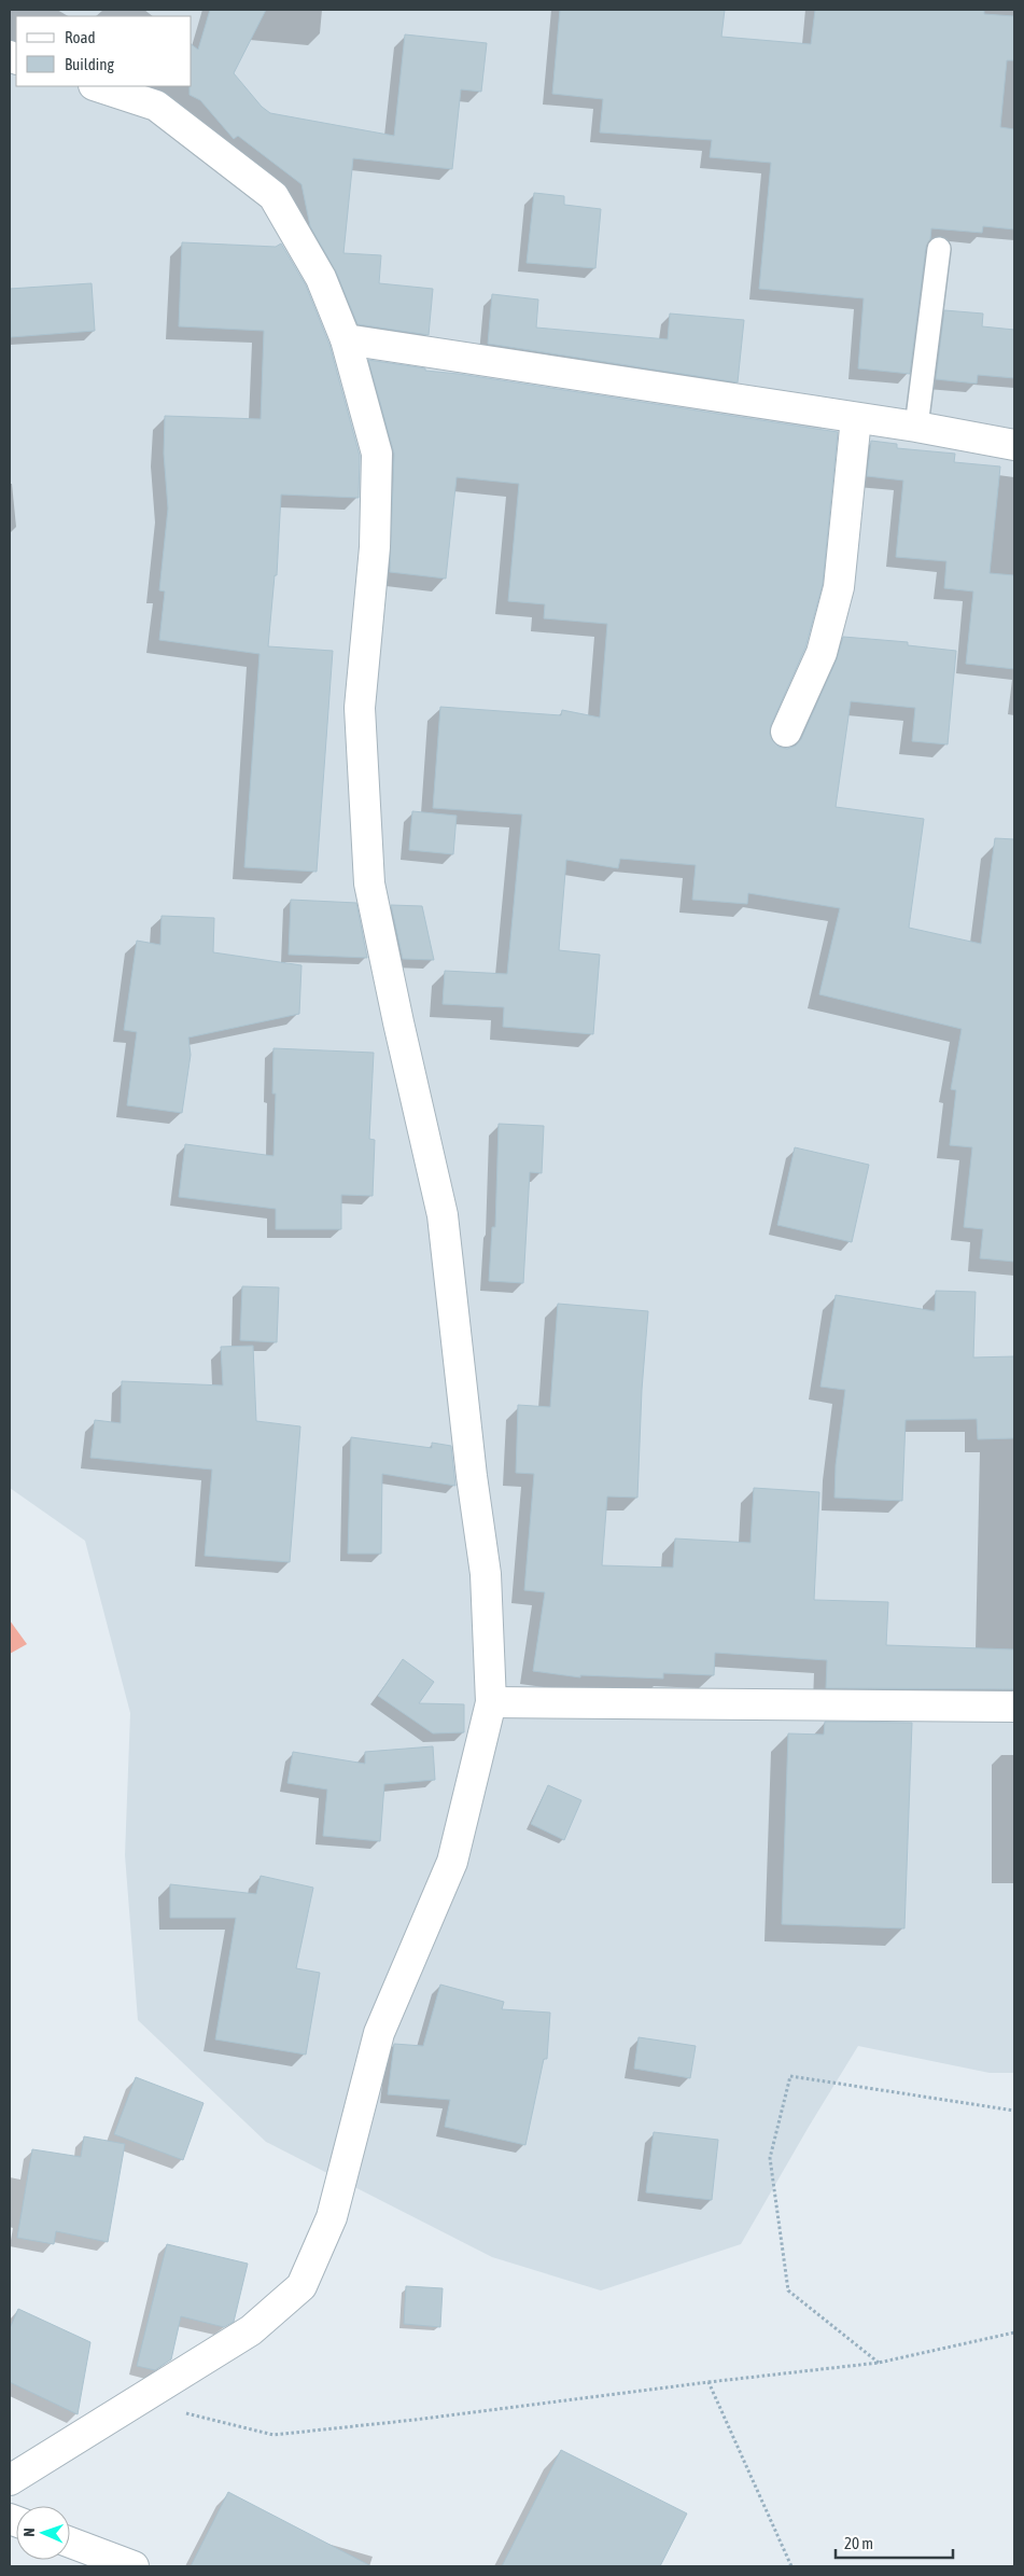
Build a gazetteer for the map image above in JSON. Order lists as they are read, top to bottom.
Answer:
{
  "legend": ["Road", "Building"],
  "scale_bar": "20 m",
  "north": "left"
}
